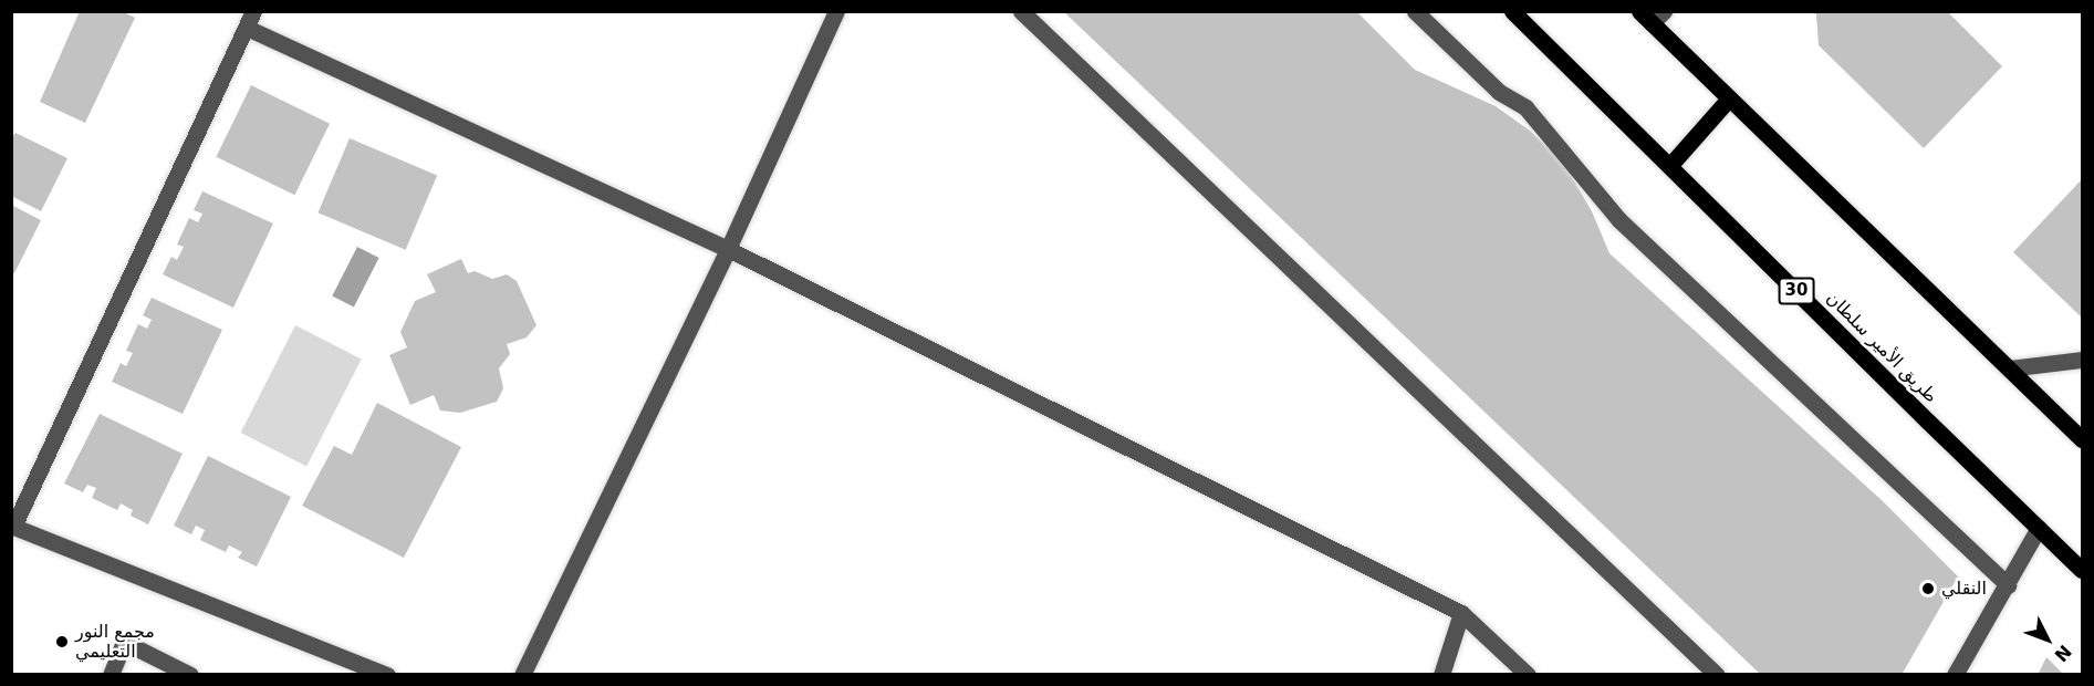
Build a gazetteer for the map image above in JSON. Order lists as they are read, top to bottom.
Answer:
{
  "streets": {
    "main road": ["30", "طريق الأمير سلطان"]
  },
  "places": ["النقلي", "مجمع النور التعليمي"],
  "north": "bottom right"
}
